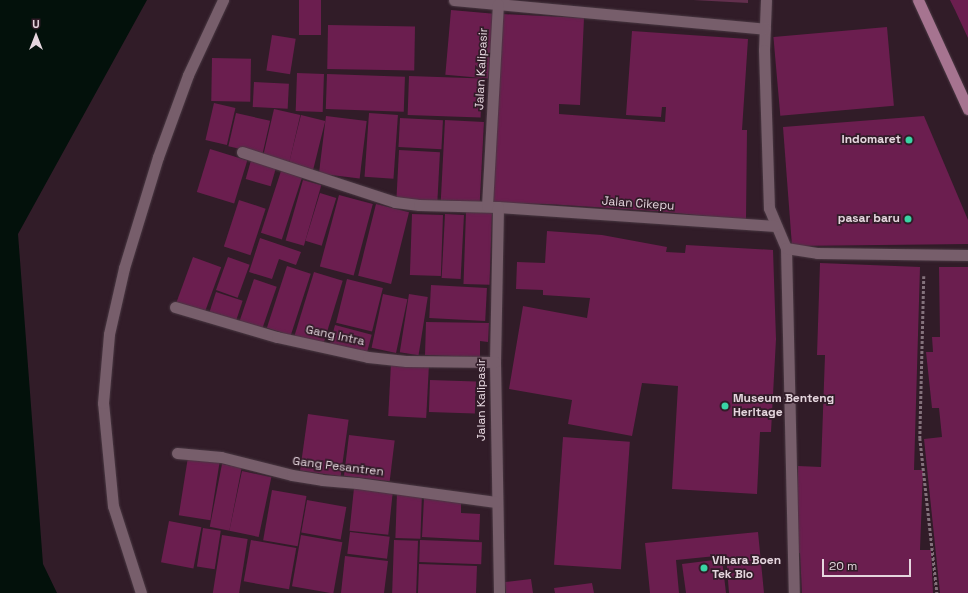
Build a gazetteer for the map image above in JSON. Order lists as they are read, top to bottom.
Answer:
{
  "streets": {
    "street": [
      "Jalan Kalipasir",
      "Jalan Cikepu",
      "Gang Intra",
      "Gang Pesantren"
    ]
  },
  "crossings": [
    ["Jalan Kalipasir", "Jalan Cikepu"],
    ["Jalan Kalipasir", "Gang Intra"],
    ["Jalan Kalipasir", "Gang Pesantren"]
  ],
  "places": [
    "Indomaret",
    "pasar baru",
    "Museum Benteng Heritage",
    "Vihara Boen Tek Bio"
  ],
  "scale_bar": "20 m",
  "north": "top"
}
